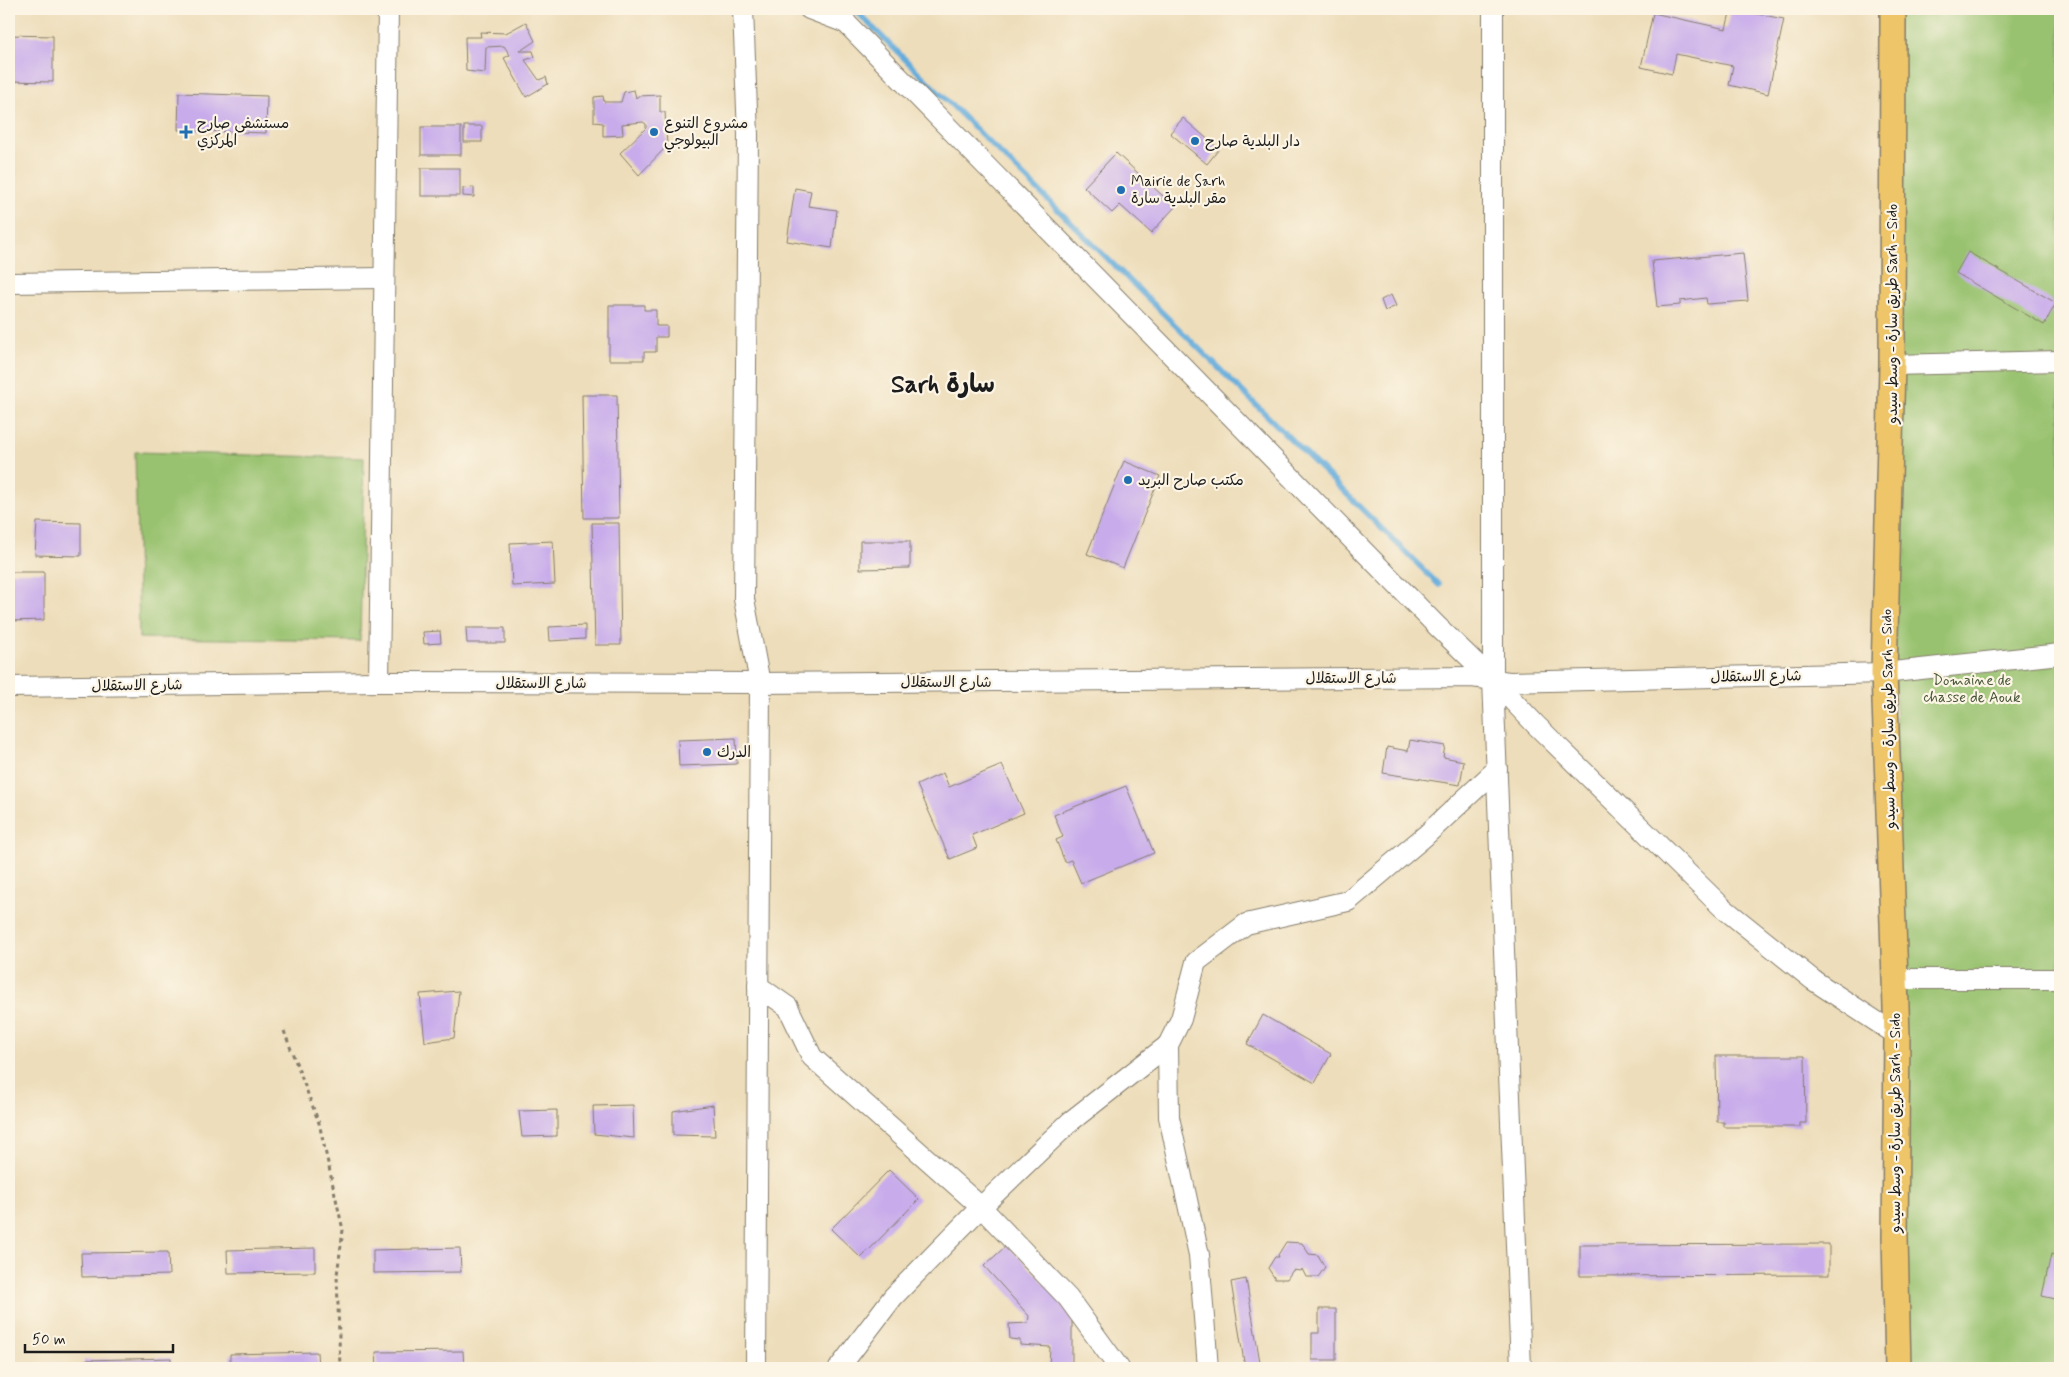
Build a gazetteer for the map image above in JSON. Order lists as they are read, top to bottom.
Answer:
{
  "streets": {
    "main road": ["طريق سارة - وسط سيدو Sarh - Sido"],
    "street": ["شارع الاستقلال"]
  },
  "crossings": [
    ["طريق سارة - وسط سيدو Sarh - Sido", "شارع الاستقلال"]
  ],
  "districts": ["Sarh سارة"],
  "parks": ["Domaine de chasse de Aouk"],
  "places": {
    "health": ["مستشفى صارح المركزي"],
    "other": [
      "مشروع التنوع البيولوجي",
      "دار البلدية صارح",
      "Mairie de Sarh مقر البلدية سارة",
      "مكتب صارح البريد",
      "الدرك"
    ]
  },
  "scale_bar": "50 m"
}
